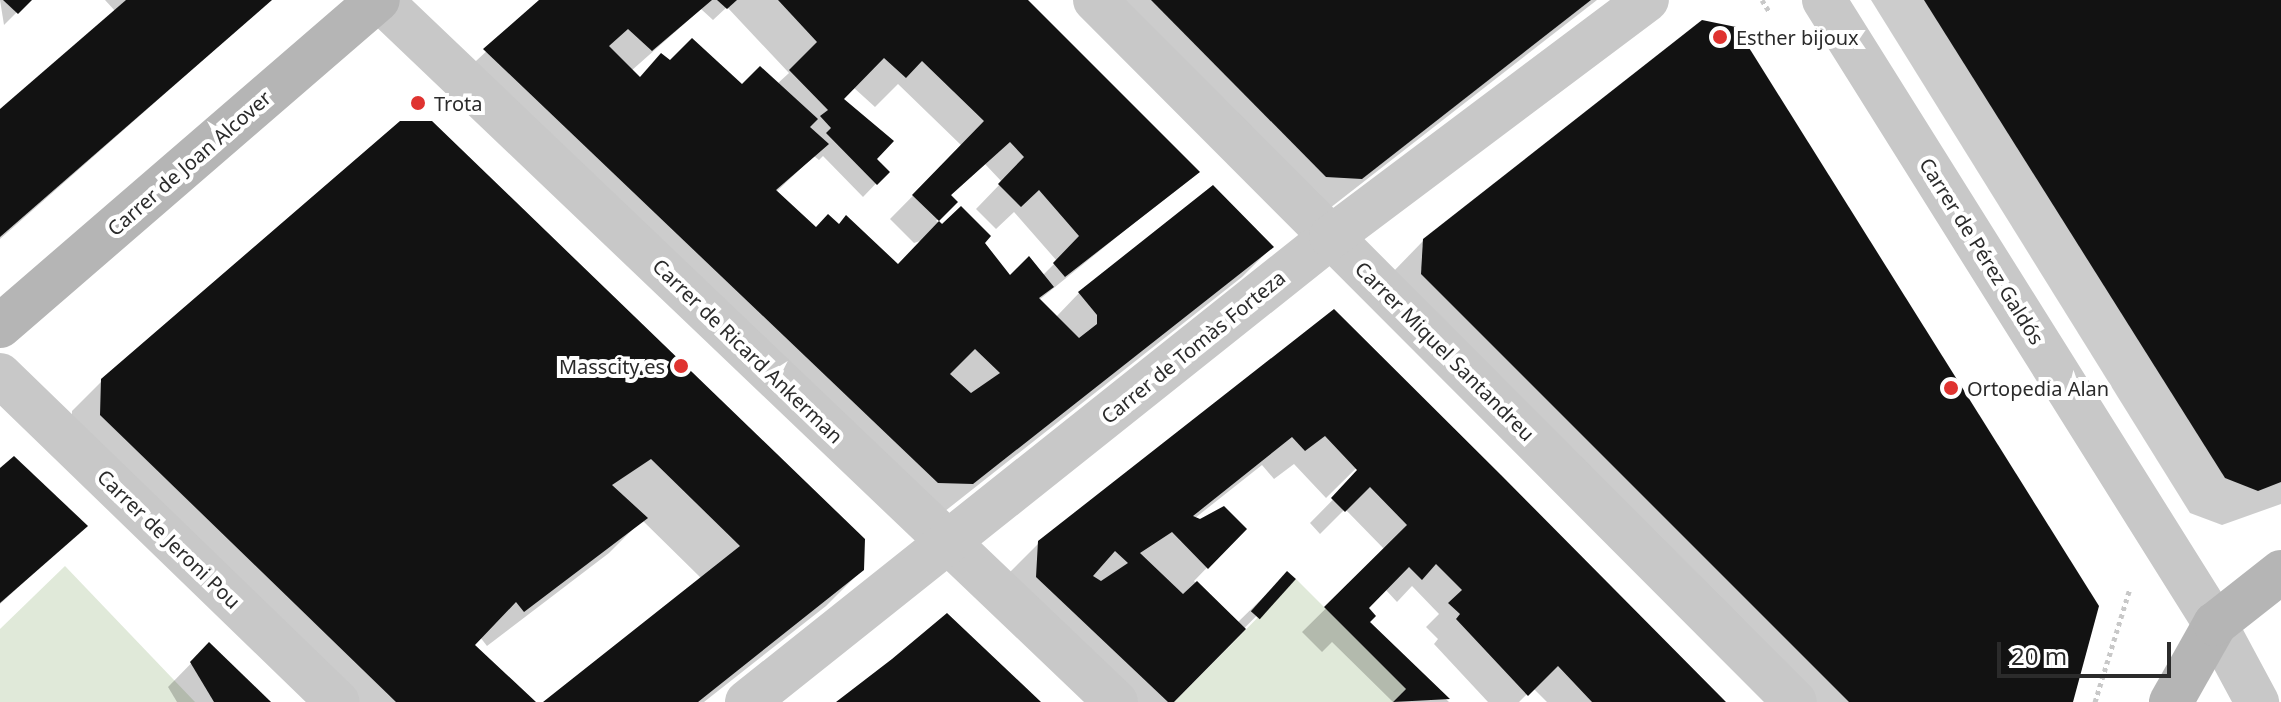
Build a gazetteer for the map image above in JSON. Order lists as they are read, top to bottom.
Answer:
{
  "streets": {
    "street": [
      "Carrer de Joan Alcover",
      "Carrer de Pérez Galdós",
      "Carrer de Tomàs Forteza",
      "Carrer de Ricard Ankerman",
      "Carrer Miquel Santandreu",
      "Carrer de Jeroni Pou"
    ]
  },
  "crossings": [
    ["Carrer de Joan Alcover", "Carrer de Ricard Ankerman"],
    ["Carrer de Tomàs Forteza", "Carrer de Ricard Ankerman"],
    ["Carrer de Tomàs Forteza", "Carrer Miquel Santandreu"]
  ],
  "places": [
    "Esther bijoux",
    "Trota",
    "Masscity.es",
    "Ortopedia Alan"
  ],
  "scale_bar": "20 m"
}
